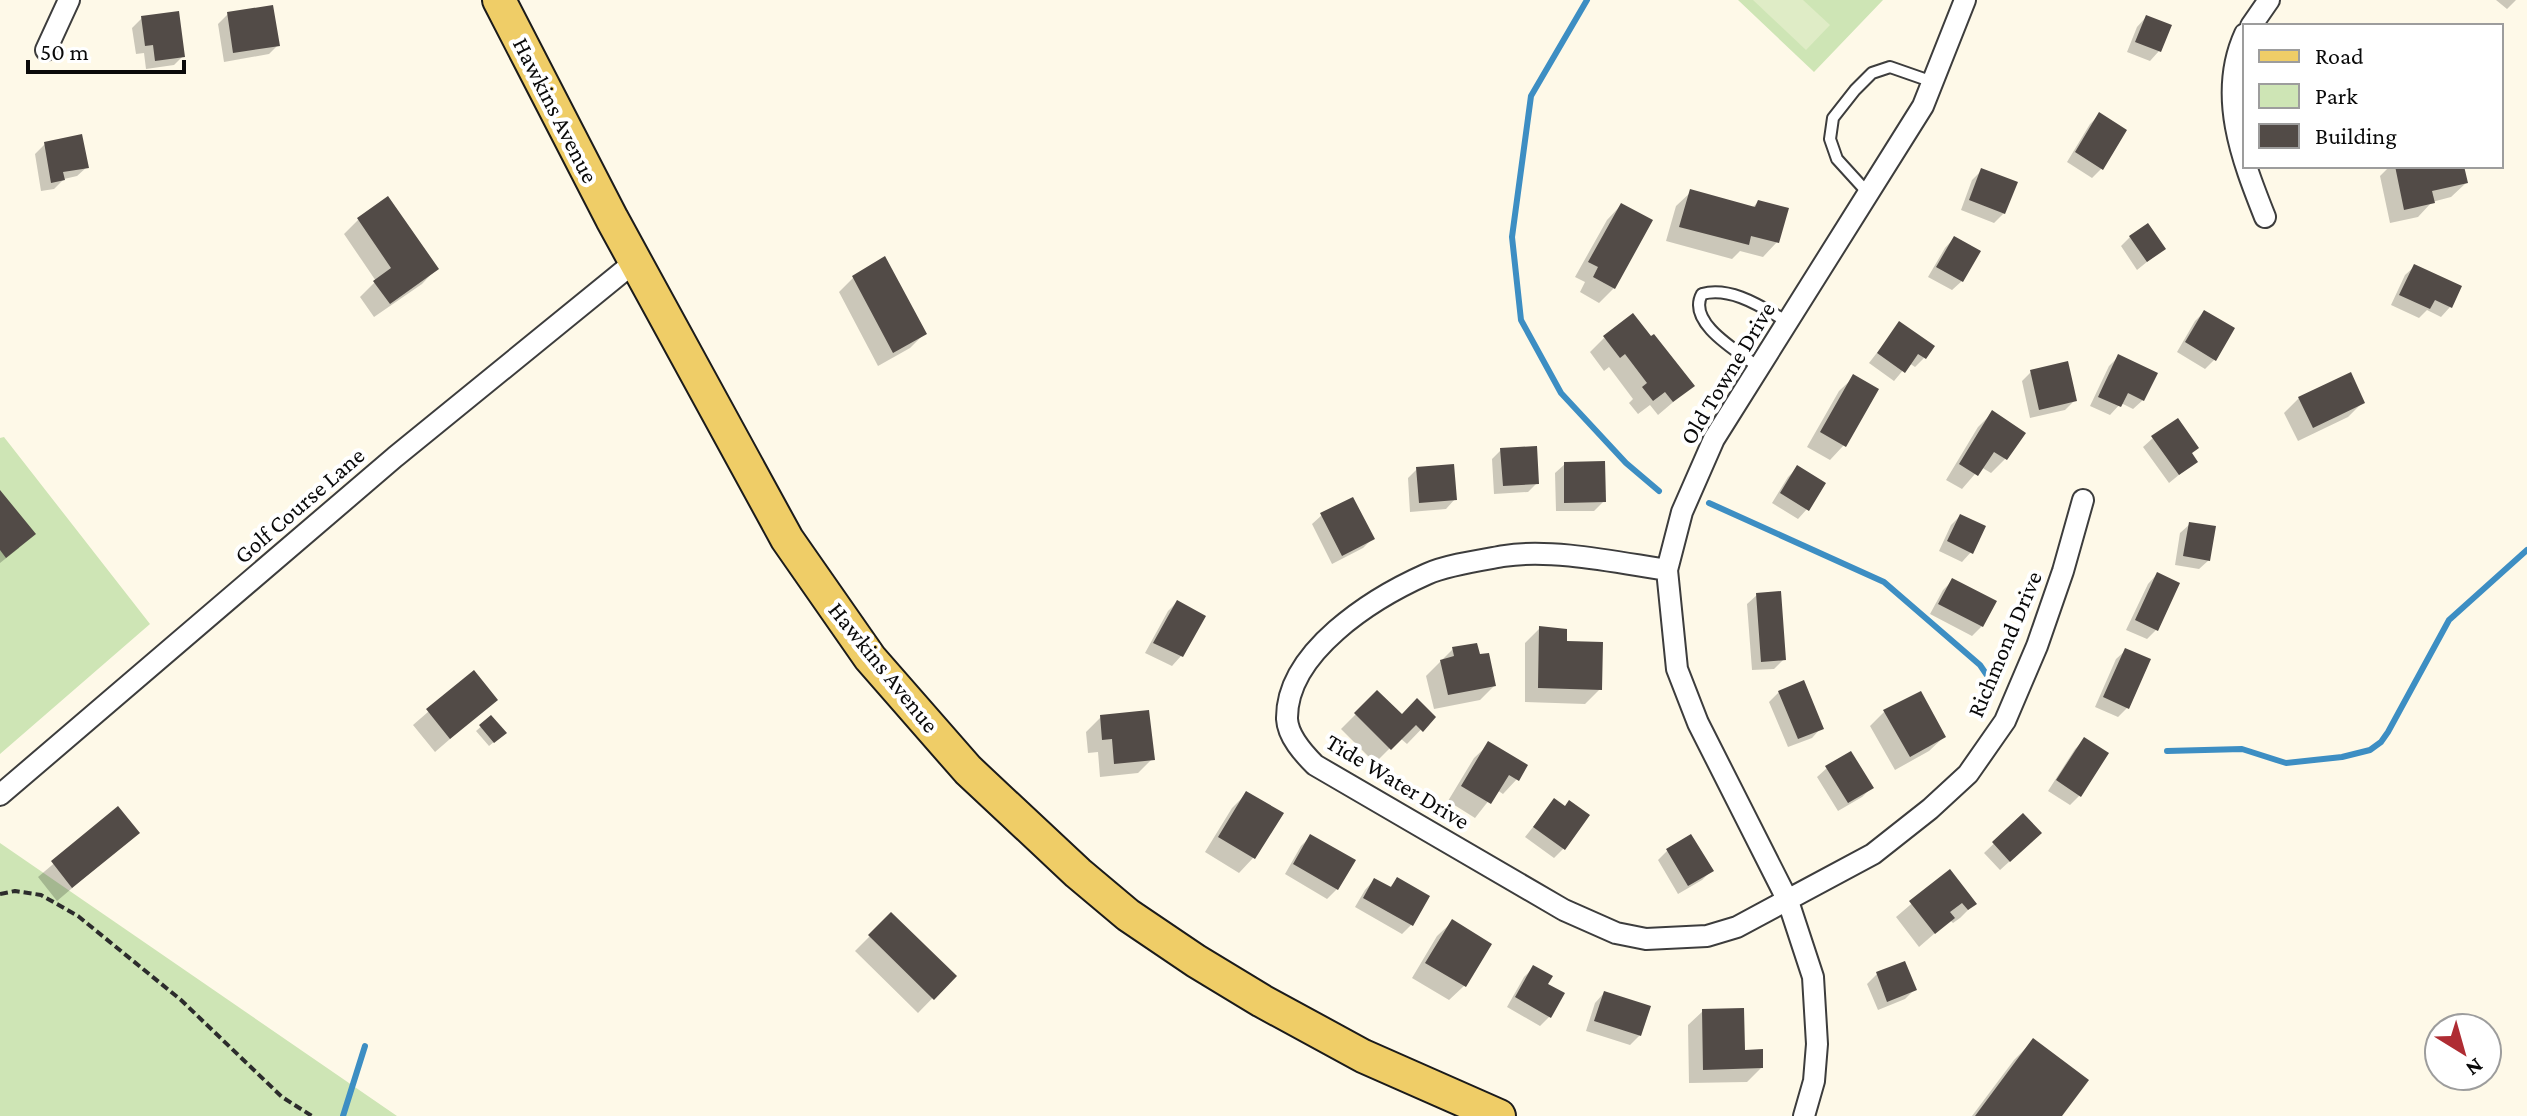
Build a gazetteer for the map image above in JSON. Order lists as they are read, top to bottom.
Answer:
{
  "streets": {
    "main road": ["Hawkins Avenue"],
    "street": [
      "Old Towne Drive",
      "Golf Course Lane",
      "Richmond Drive",
      "Tide Water Drive"
    ]
  },
  "crossings": [
    ["Hawkins Avenue", "Golf Course Lane"],
    ["Old Towne Drive", "Richmond Drive"],
    ["Old Towne Drive", "Tide Water Drive"],
    ["Richmond Drive", "Tide Water Drive"]
  ],
  "legend": ["Road", "Park", "Building"],
  "scale_bar": "50 m",
  "north": "bottom right"
}
